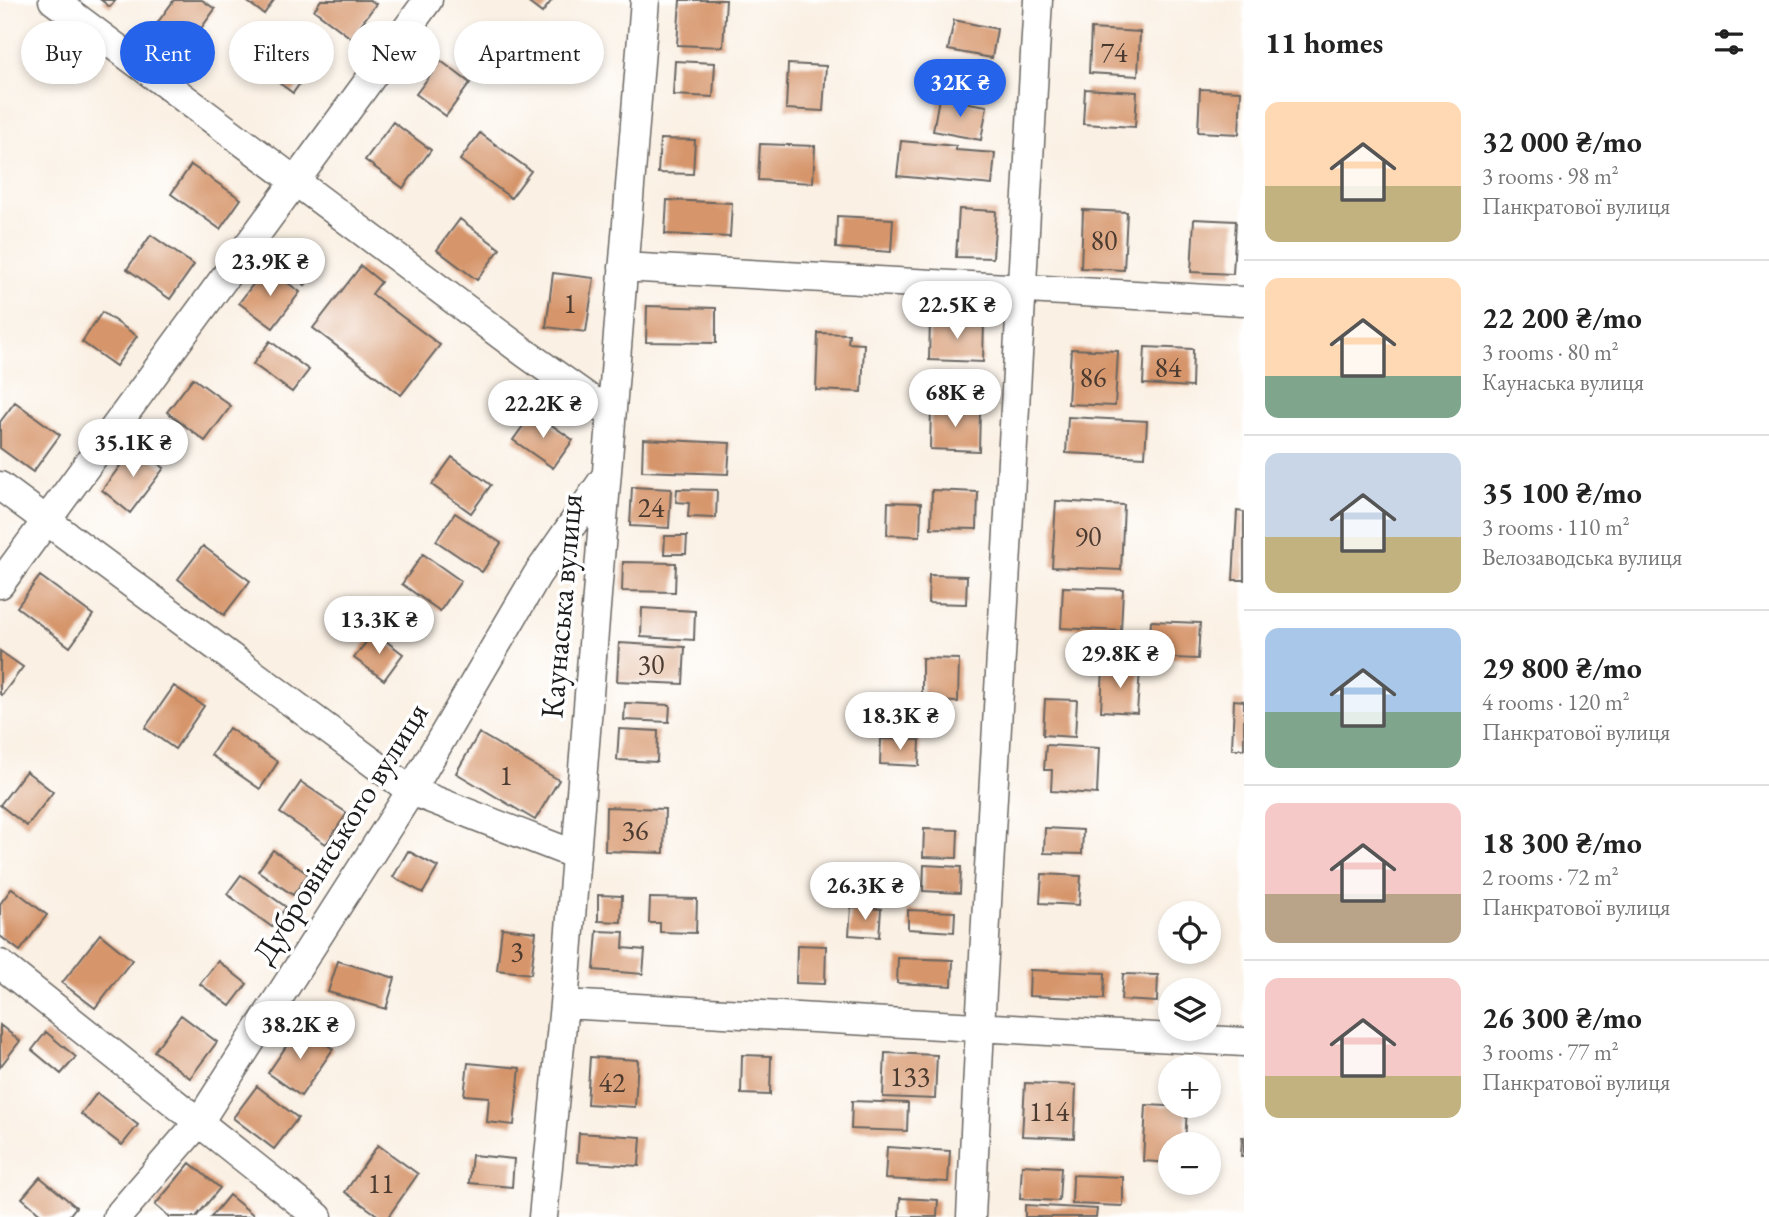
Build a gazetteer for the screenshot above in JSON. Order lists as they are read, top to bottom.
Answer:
{
  "streets": {
    "street": ["Каунаська вулиця", "Дубровінського вулиця"]
  },
  "crossings": [
    ["Каунаська вулиця", "Дубровінського вулиця"]
  ],
  "house_numbers": [
    "74",
    "80",
    "1",
    "84",
    "86",
    "24",
    "90",
    "30",
    "1",
    "36",
    "3",
    "133",
    "42",
    "114",
    "11"
  ],
  "page": {
    "heading": "11 homes",
    "chip": [
      "Buy",
      "Rent",
      "Filters",
      "New",
      "Apartment"
    ],
    "price": [
      "32K ₴",
      "23.9K ₴",
      "22.5K ₴",
      "68K ₴",
      "22.2K ₴",
      "35.1K ₴",
      "13.3K ₴",
      "29.8K ₴",
      "18.3K ₴",
      "26.3K ₴",
      "38.2K ₴"
    ],
    "list": [
      {
        "name": "32 000 ₴/mo",
        "note": "3 rooms · 98 m² · Панкратової вулиця"
      },
      {
        "name": "22 200 ₴/mo",
        "note": "3 rooms · 80 m² · Каунаська вулиця"
      },
      {
        "name": "35 100 ₴/mo",
        "note": "3 rooms · 110 m² · Велозаводська вулиця"
      },
      {
        "name": "29 800 ₴/mo",
        "note": "4 rooms · 120 m² · Панкратової вулиця"
      },
      {
        "name": "18 300 ₴/mo",
        "note": "2 rooms · 72 m² · Панкратової вулиця"
      },
      {
        "name": "26 300 ₴/mo",
        "note": "3 rooms · 77 m² · Панкратової вулиця"
      }
    ],
    "map_buttons": ["+", "−"]
  }
}
